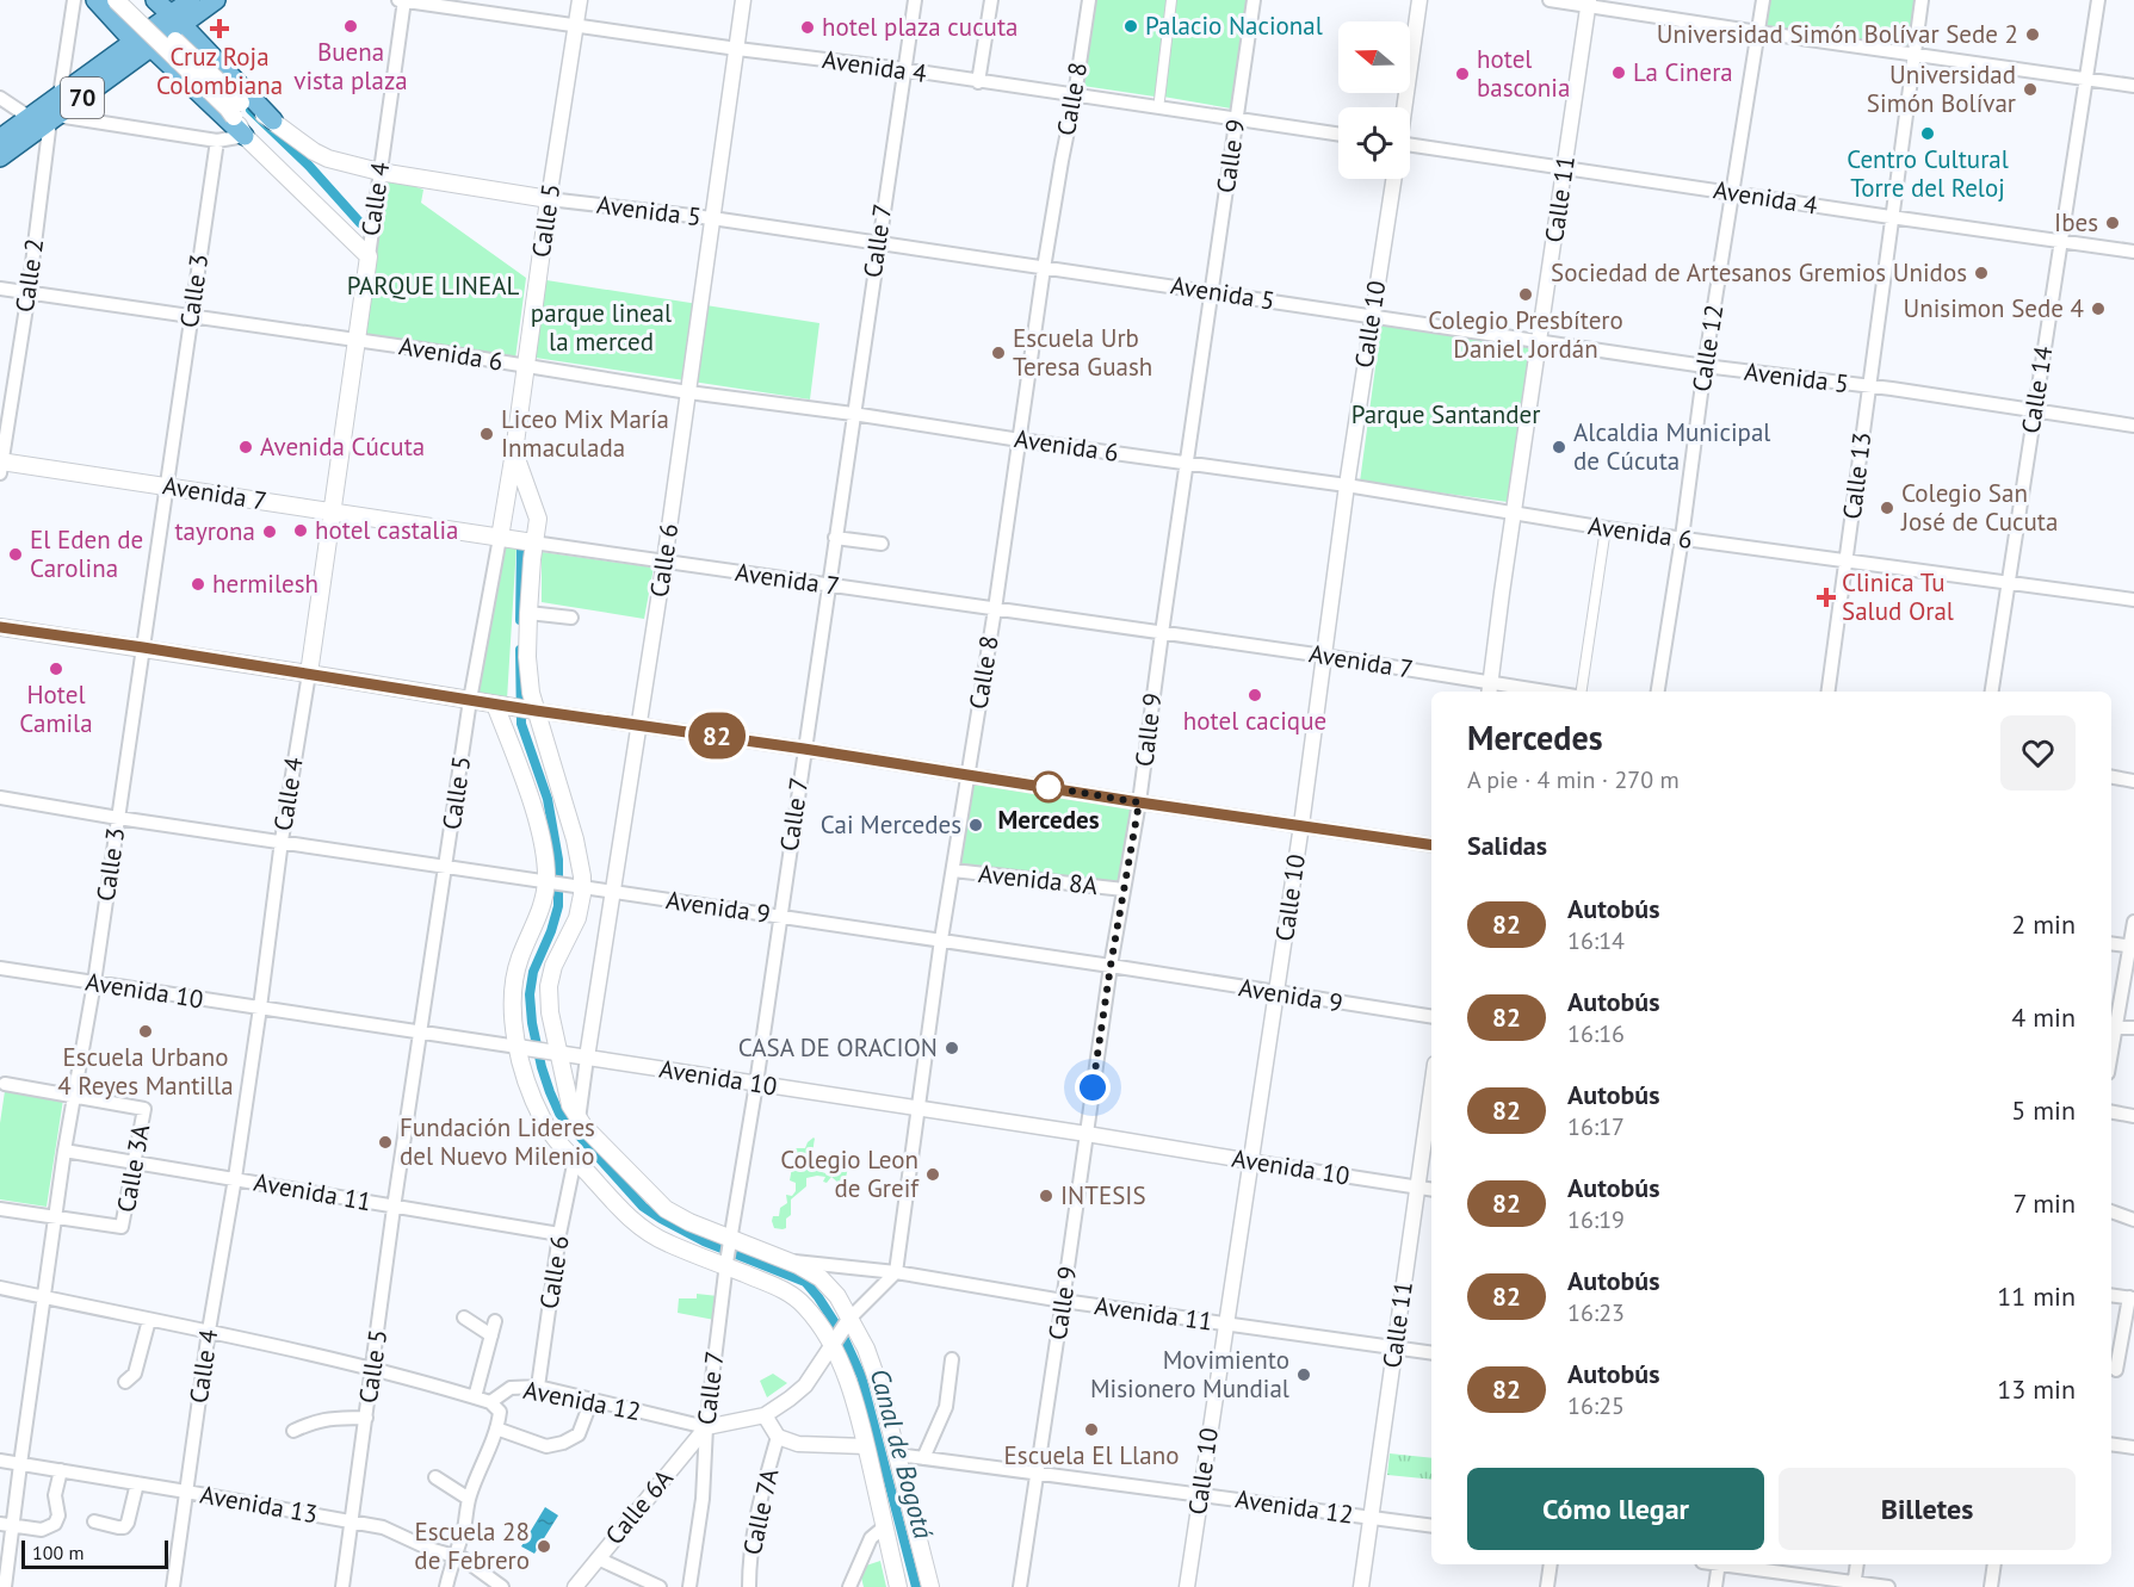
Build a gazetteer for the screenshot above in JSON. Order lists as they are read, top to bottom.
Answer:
{
  "streets": {
    "main road": [
      "70",
      "Calle 4",
      "Avenida 5",
      "Calle 5",
      "Avenida 7"
    ],
    "street": [
      "Avenida 4",
      "Calle 8",
      "Calle 9",
      "Calle 11",
      "Calle 7",
      "Calle 2",
      "Calle 3",
      "Calle 10",
      "Calle 12",
      "Avenida 6",
      "Calle 14",
      "Calle 13",
      "Calle 6",
      "Avenida 8A",
      "Avenida 9",
      "Avenida 10",
      "Calle 3A",
      "Avenida 11",
      "Avenida 12",
      "Avenida 13",
      "Calle 6A",
      "Calle 7A"
    ]
  },
  "crossings": [
    ["Avenida 4", "Calle 8"],
    ["Avenida 4", "Calle 9"],
    ["Avenida 4", "Calle 4"],
    ["Avenida 4", "Calle 11"],
    ["Avenida 4", "Calle 5"],
    ["Avenida 4", "Calle 7"],
    ["Avenida 4", "Calle 12"],
    ["Avenida 4", "Calle 14"],
    ["Avenida 4", "Calle 13"],
    ["Avenida 4", "Calle 6"],
    ["70", "Calle 2"],
    ["Calle 8", "Avenida 5"],
    ["Calle 8", "Avenida 6"],
    ["Calle 8", "Avenida 7"],
    ["Calle 8", "Avenida 8A"],
    ["Calle 8", "Avenida 9"],
    ["Calle 8", "Avenida 10"],
    ["Calle 8", "Avenida 11"],
    ["Calle 9", "Avenida 5"],
    ["Calle 9", "Avenida 6"],
    ["Calle 9", "Avenida 7"],
    ["Calle 9", "Avenida 8A"],
    ["Calle 9", "Avenida 9"],
    ["Calle 9", "Avenida 10"],
    ["Calle 9", "Avenida 11"],
    ["Calle 9", "Avenida 12"],
    ["Calle 4", "Avenida 5"],
    ["Calle 4", "Avenida 6"],
    ["Calle 4", "Avenida 7"],
    ["Calle 4", "Avenida 9"],
    ["Calle 4", "Avenida 10"],
    ["Calle 4", "Avenida 11"],
    ["Calle 4", "Avenida 12"],
    ["Calle 4", "Avenida 13"],
    ["Calle 11", "Avenida 5"],
    ["Calle 11", "Avenida 6"],
    ["Calle 11", "Avenida 7"],
    ["Calle 11", "Avenida 10"],
    ["Calle 11", "Avenida 11"],
    ["Calle 11", "Avenida 12"],
    ["Avenida 5", "Calle 5"],
    ["Avenida 5", "Calle 7"],
    ["Avenida 5", "Calle 10"],
    ["Avenida 5", "Calle 12"],
    ["Avenida 5", "Calle 14"],
    ["Avenida 5", "Calle 13"],
    ["Avenida 5", "Calle 6"],
    ["Calle 5", "Avenida 6"],
    ["Calle 5", "Avenida 7"],
    ["Calle 5", "Avenida 9"],
    ["Calle 5", "Avenida 10"],
    ["Calle 5", "Avenida 11"],
    ["Calle 5", "Avenida 12"],
    ["Calle 5", "Avenida 13"],
    ["Calle 7", "Avenida 6"],
    ["Calle 7", "Avenida 7"],
    ["Calle 7", "Avenida 9"],
    ["Calle 7", "Avenida 10"],
    ["Calle 7", "Avenida 12"],
    ["Calle 7", "Calle 6A"],
    ["Calle 2", "Avenida 6"],
    ["Calle 2", "Avenida 7"],
    ["Calle 3", "Avenida 6"],
    ["Calle 3", "Avenida 7"],
    ["Calle 3", "Avenida 9"],
    ["Calle 3", "Avenida 10"],
    ["Calle 3", "Calle 3A"],
    ["Calle 3", "Avenida 11"],
    ["Calle 3", "Avenida 12"],
    ["Calle 3", "Avenida 13"],
    ["Calle 10", "Avenida 6"],
    ["Calle 10", "Avenida 7"],
    ["Calle 10", "Avenida 9"],
    ["Calle 10", "Avenida 10"],
    ["Calle 10", "Avenida 11"],
    ["Calle 10", "Avenida 12"],
    ["Calle 12", "Avenida 6"],
    ["Avenida 6", "Calle 14"],
    ["Avenida 6", "Calle 13"],
    ["Avenida 6", "Calle 6"],
    ["Avenida 7", "Calle 6"],
    ["Calle 6", "Avenida 9"],
    ["Calle 6", "Avenida 10"],
    ["Calle 6", "Avenida 11"],
    ["Calle 6", "Avenida 12"],
    ["Calle 3A", "Avenida 11"],
    ["Avenida 12", "Calle 6A"]
  ],
  "water": ["Canal de Bogotá"],
  "parks": ["PARQUE LINEAL", "parque lineal la merced", "Parque Santander"],
  "places": {
    "other": [
      "Buena vista plaza",
      "Palacio Nacional",
      "hotel plaza cucuta",
      "Universidad Simón Bolívar Sede 2",
      "La Cinera",
      "hotel basconia",
      "Universidad Simón Bolívar",
      "Centro Cultural Torre del Reloj",
      "Ibes",
      "Sociedad de Artesanos Gremios Unidos",
      "Colegio Presbítero Daniel Jordán",
      "Unisimon Sede 4",
      "Escuela Urb Teresa Guash",
      "Liceo Mix María Inmaculada",
      "Avenida Cúcuta",
      "Alcaldia Municipal de Cúcuta",
      "Colegio San José de Cucuta",
      "hotel castalia",
      "tayrona",
      "El Eden de Carolina",
      "hermilesh",
      "Hotel Camila",
      "hotel cacique",
      "Mercedes",
      "Cai Mercedes",
      "Escuela Urbano 4 Reyes Mantilla",
      "CASA DE ORACION",
      "Fundación Lideres del Nuevo Milenio",
      "Colegio Leon de Greif",
      "INTESIS",
      "Movimiento Misionero Mundial",
      "Escuela El Llano",
      "Escuela 28 de Febrero"
    ],
    "health": ["Cruz Roja Colombiana", "Clinica Tu Salud Oral"]
  },
  "lines": ["bus line 82"],
  "scale_bar": "100 m",
  "north": "left",
  "page": {
    "on_map": "82",
    "heading": [
      ["Mercedes", "A pie · 4 min · 270 m"],
      "Salidas"
    ],
    "list": [
      {
        "mark": "82",
        "name": "Autobús",
        "note": "16:14",
        "value": "2 min"
      },
      {
        "mark": "82",
        "name": "Autobús",
        "note": "16:16",
        "value": "4 min"
      },
      {
        "mark": "82",
        "name": "Autobús",
        "note": "16:17",
        "value": "5 min"
      },
      {
        "mark": "82",
        "name": "Autobús",
        "note": "16:19",
        "value": "7 min"
      },
      {
        "mark": "82",
        "name": "Autobús",
        "note": "16:23",
        "value": "11 min"
      },
      {
        "mark": "82",
        "name": "Autobús",
        "note": "16:25",
        "value": "13 min"
      }
    ],
    "buttons": ["Cómo llegar", "Billetes"],
    "scale": "100 m"
  }
}
